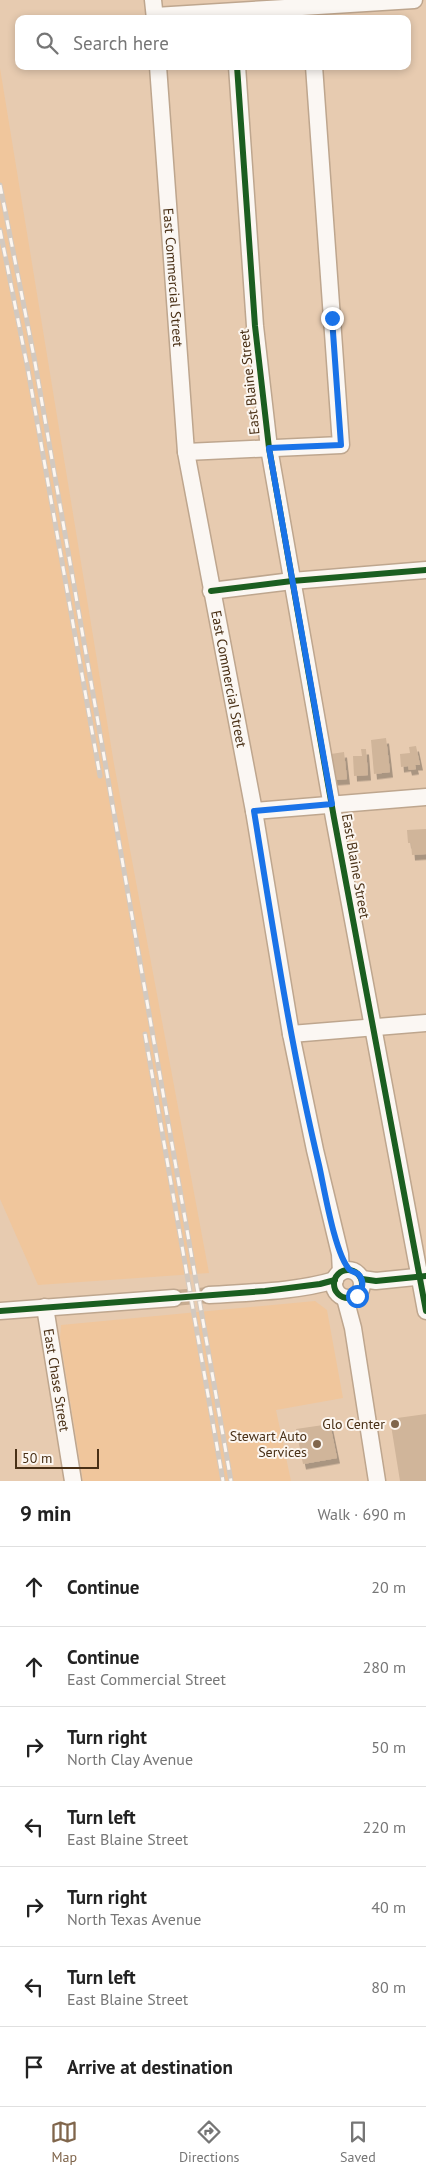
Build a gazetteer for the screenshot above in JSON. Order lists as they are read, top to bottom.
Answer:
{
  "streets": {
    "street": ["East Commercial Street", "East Blaine Street", "East Chase Street"]
  },
  "places": ["Glo Center", "Stewart Auto Services"],
  "scale_bar": "50 m",
  "page": {
    "search": "Search here",
    "scale": "50 m",
    "heading": ["9 min", "Walk · 690 m"],
    "list": [
      ["Continue", "20 m"],
      ["Continue", "East Commercial Street", "280 m"],
      ["Turn right", "North Clay Avenue", "50 m"],
      ["Turn left", "East Blaine Street", "220 m"],
      ["Turn right", "North Texas Avenue", "40 m"],
      ["Turn left", "East Blaine Street", "80 m"],
      "Arrive at destination"
    ],
    "nav": ["Map", "Directions", "Saved"]
  }
}
